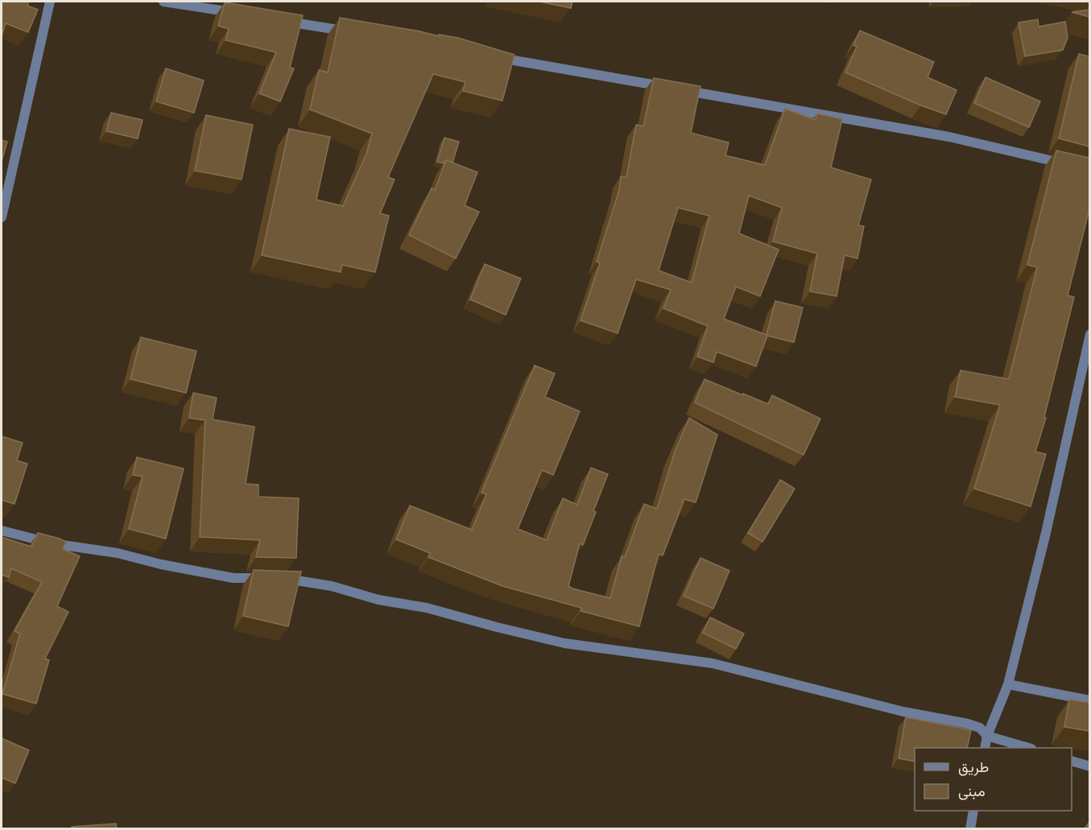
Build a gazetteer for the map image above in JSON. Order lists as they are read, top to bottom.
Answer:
{
  "legend": ["طريق", "مبنى"]
}
